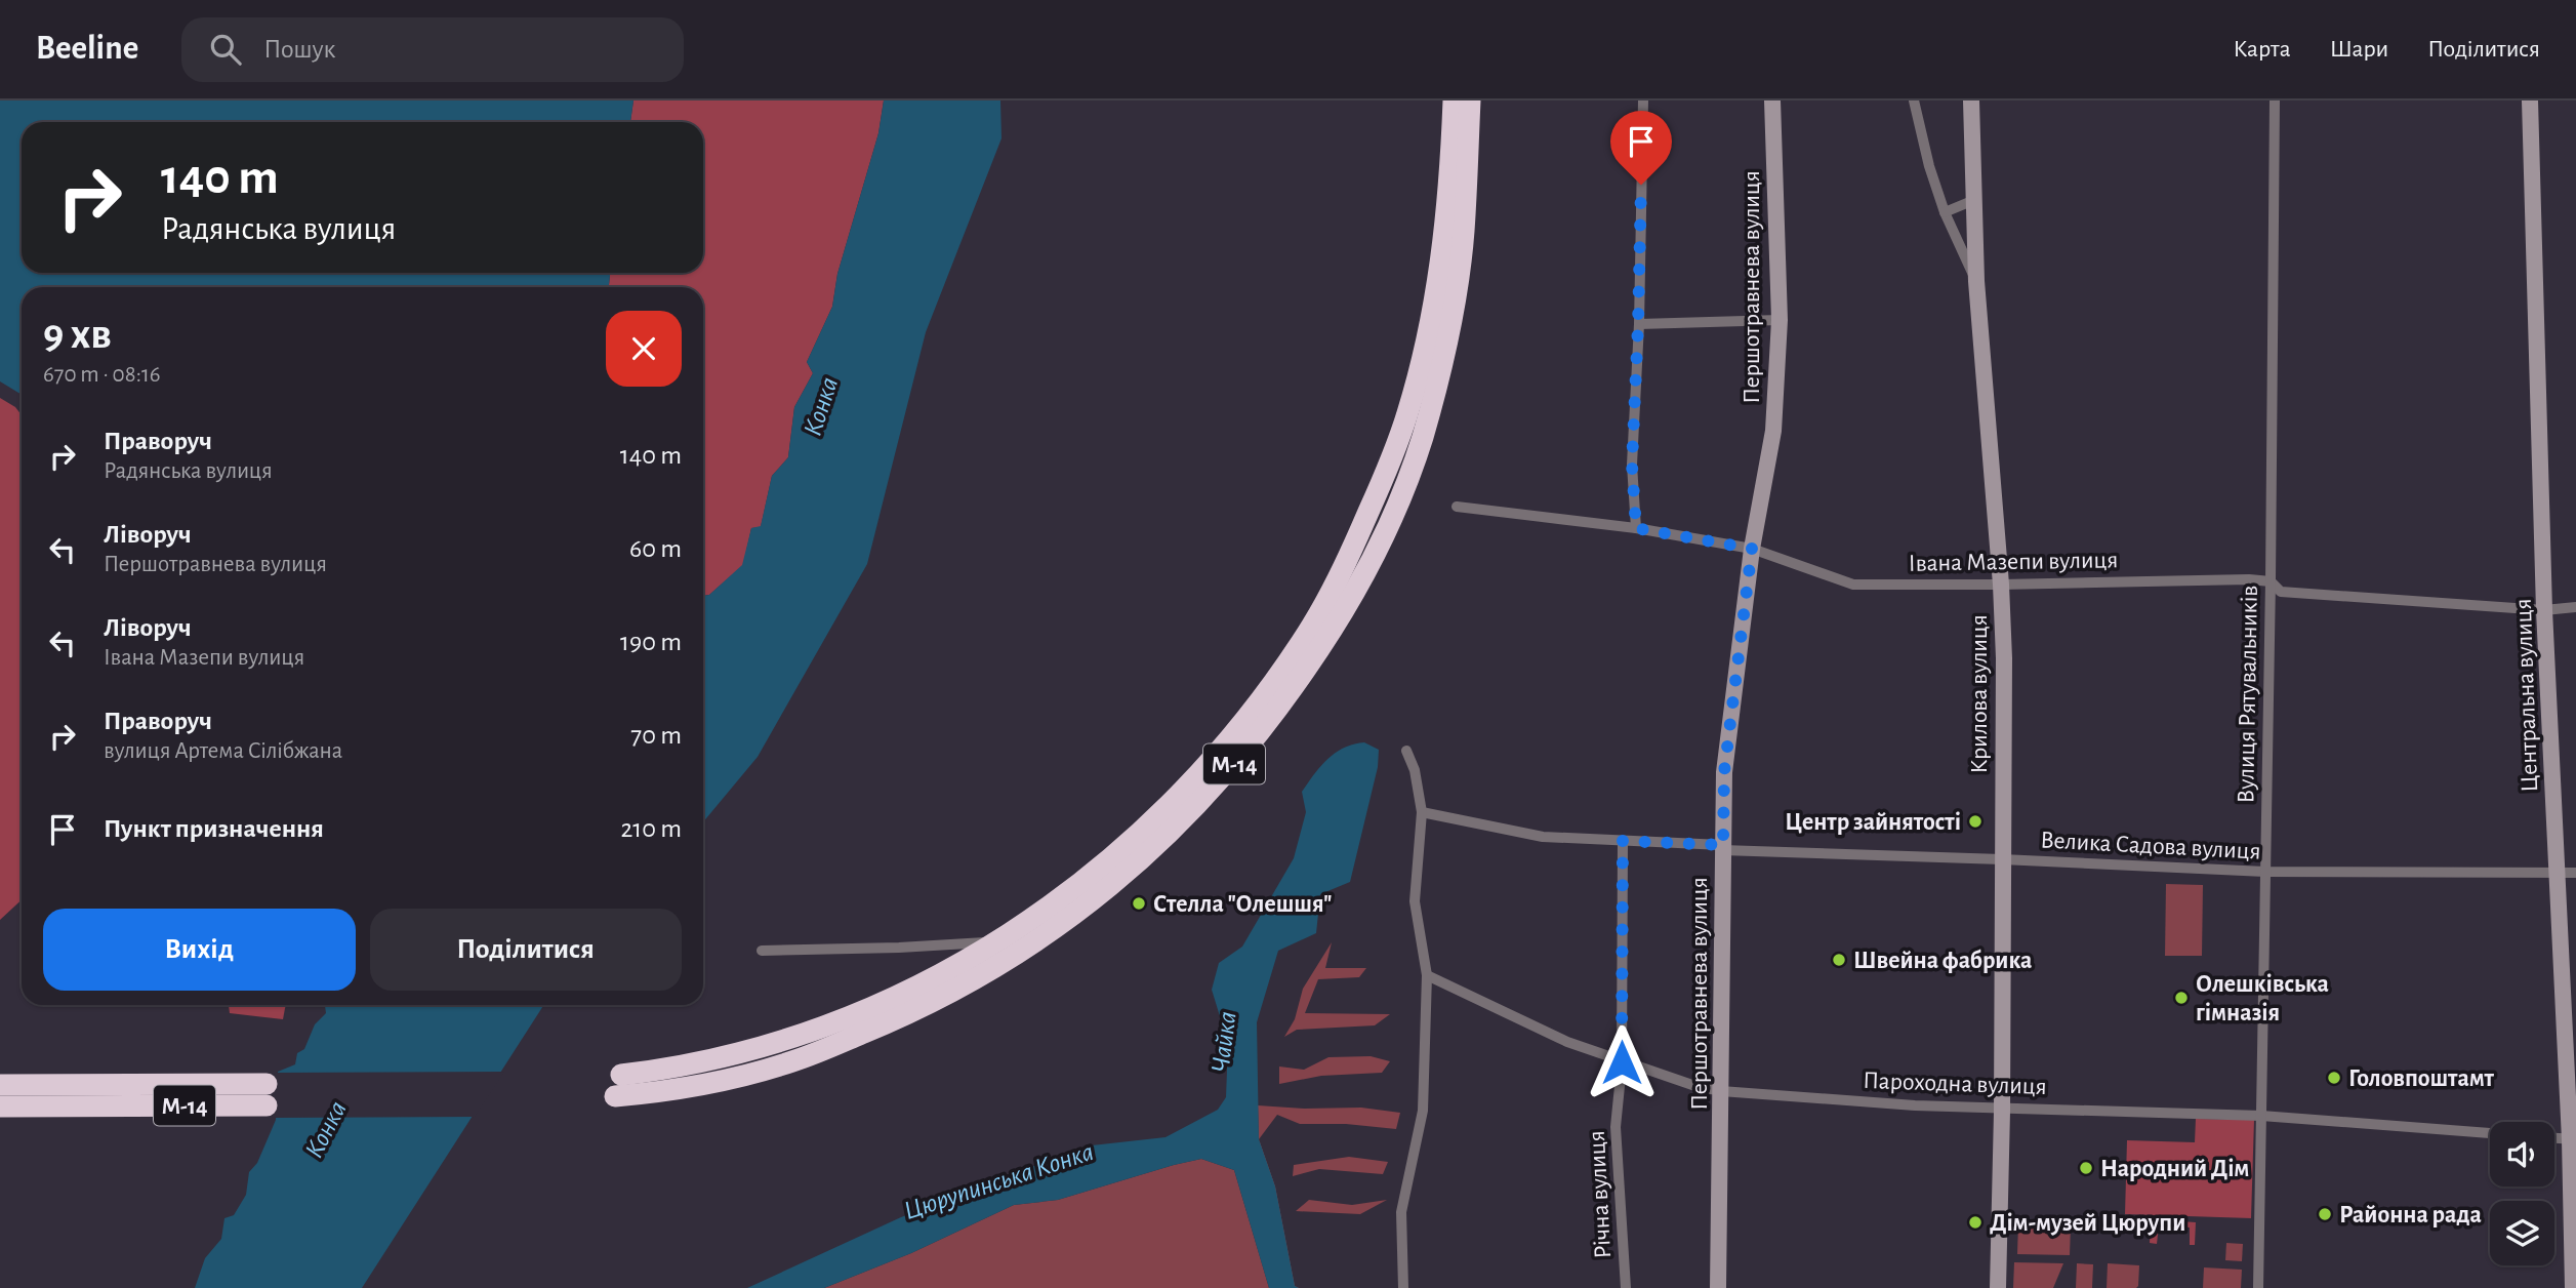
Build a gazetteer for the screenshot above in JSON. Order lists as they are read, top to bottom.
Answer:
{
  "streets": {
    "highway": ["М-14"],
    "street": [
      "Першотравнева вулиця",
      "Івана Мазепи вулиця",
      "Крилова вулиця",
      "Вулиця Рятувальників",
      "Центральна вулиця",
      "Велика Садова вулиця",
      "Пароходна вулиця",
      "Річна вулиця"
    ]
  },
  "crossings": [
    ["Першотравнева вулиця", "Івана Мазепи вулиця"],
    ["Першотравнева вулиця", "Велика Садова вулиця"],
    ["Першотравнева вулиця", "Пароходна вулиця"],
    ["Івана Мазепи вулиця", "Крилова вулиця"],
    ["Івана Мазепи вулиця", "Вулиця Рятувальників"],
    ["Івана Мазепи вулиця", "Центральна вулиця"],
    ["Крилова вулиця", "Велика Садова вулиця"],
    ["Крилова вулиця", "Пароходна вулиця"],
    ["Вулиця Рятувальників", "Велика Садова вулиця"],
    ["Вулиця Рятувальників", "Пароходна вулиця"],
    ["Центральна вулиця", "Велика Садова вулиця"],
    ["Велика Садова вулиця", "Річна вулиця"],
    ["Пароходна вулиця", "Річна вулиця"]
  ],
  "water": ["Конка", "Чайка", "Цюрупинська Конка"],
  "places": [
    "Центр зайнятості",
    "Стелла \"Олешшя\"",
    "Швейна фабрика",
    "Олешківська гімназія",
    "Головпоштамт",
    "Народний Дім",
    "Районна рада",
    "Дім-музей Цюрупи"
  ],
  "page": {
    "header": "Beeline",
    "search": "Пошук",
    "nav": ["Карта", "Шари", "Поділитися"],
    "turn": ["140 m", "Радянська вулиця"],
    "heading": ["9 хв", "670 m · 08:16"],
    "list": [
      {
        "name": "Праворуч",
        "note": "Радянська вулиця",
        "value": "140 m"
      },
      {
        "name": "Ліворуч",
        "note": "Першотравнева вулиця",
        "value": "60 m"
      },
      {
        "name": "Ліворуч",
        "note": "Івана Мазепи вулиця",
        "value": "190 m"
      },
      {
        "name": "Праворуч",
        "note": "вулиця Артема Сілібжана",
        "value": "70 m"
      },
      {
        "name": "Пункт призначення",
        "value": "210 m"
      }
    ],
    "buttons": ["Вихід", "Поділитися"]
  }
}
